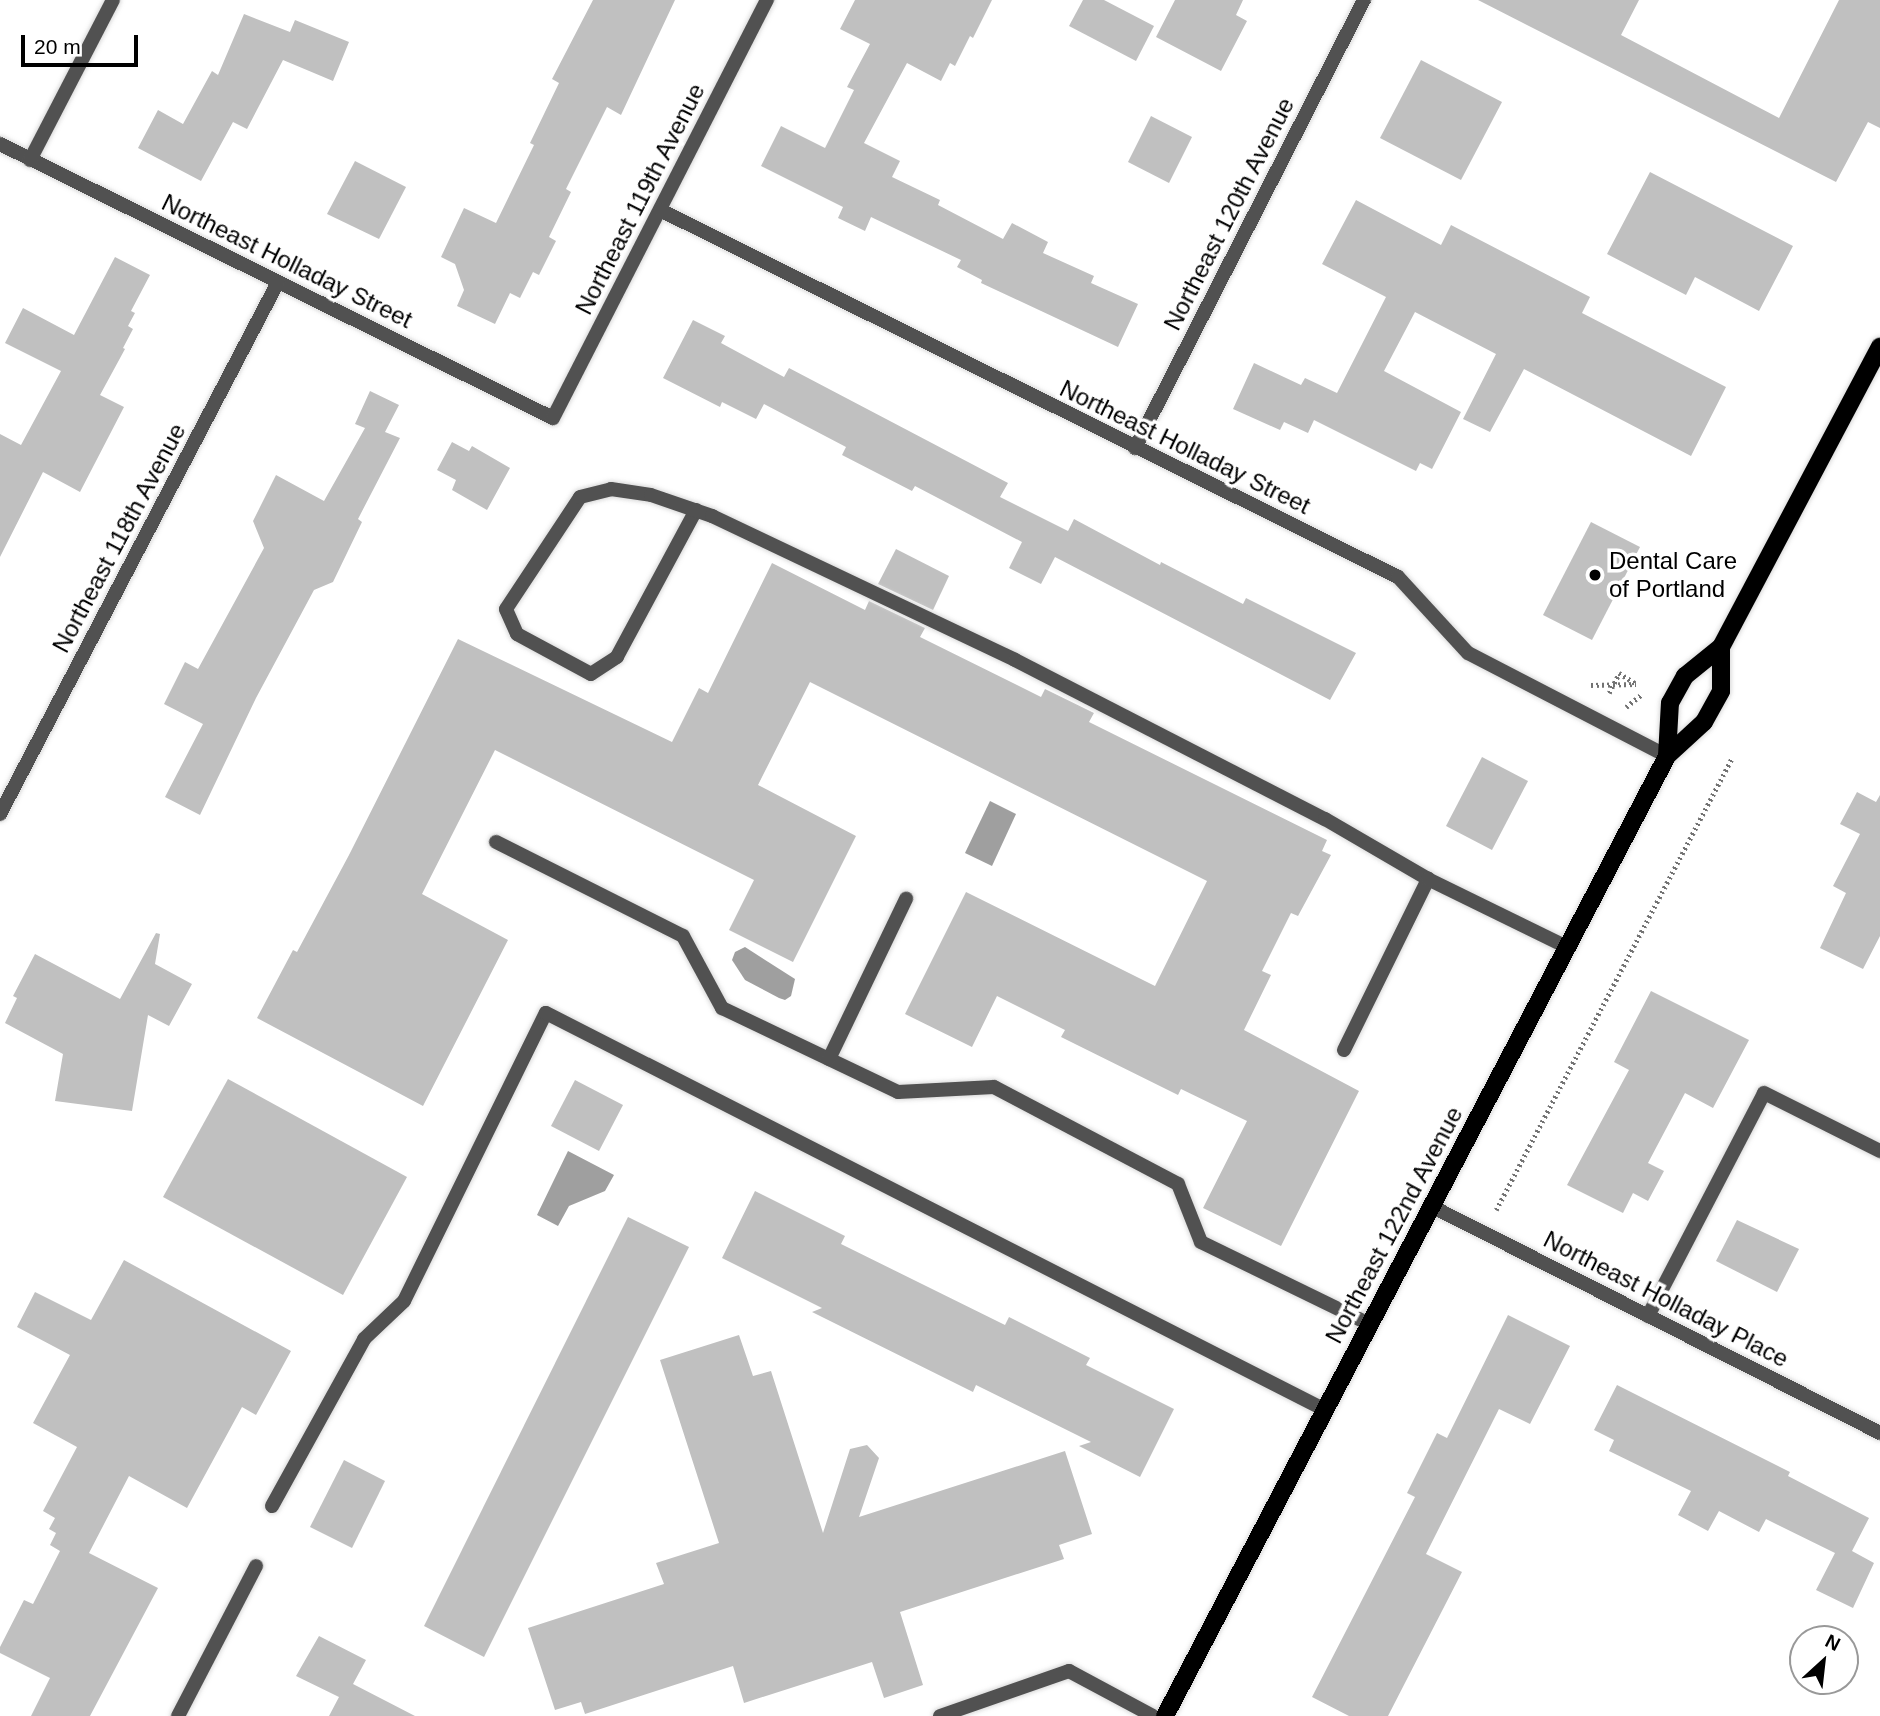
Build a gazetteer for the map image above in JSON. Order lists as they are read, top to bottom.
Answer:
{
  "streets": {
    "main road": ["Northeast 122nd Avenue"],
    "street": [
      "Northeast 119th Avenue",
      "Northeast 120th Avenue",
      "Northeast Holladay Street",
      "Northeast 118th Avenue",
      "Northeast Holladay Place"
    ]
  },
  "crossings": [
    ["Northeast 119th Avenue", "Northeast Holladay Street"],
    ["Northeast 120th Avenue", "Northeast Holladay Street"],
    ["Northeast Holladay Street", "Northeast 118th Avenue"],
    ["Northeast Holladay Street", "Northeast 122nd Avenue"],
    ["Northeast 122nd Avenue", "Northeast Holladay Place"]
  ],
  "places": ["Dental Care of Portland"],
  "scale_bar": "20 m",
  "north": "top right"
}
